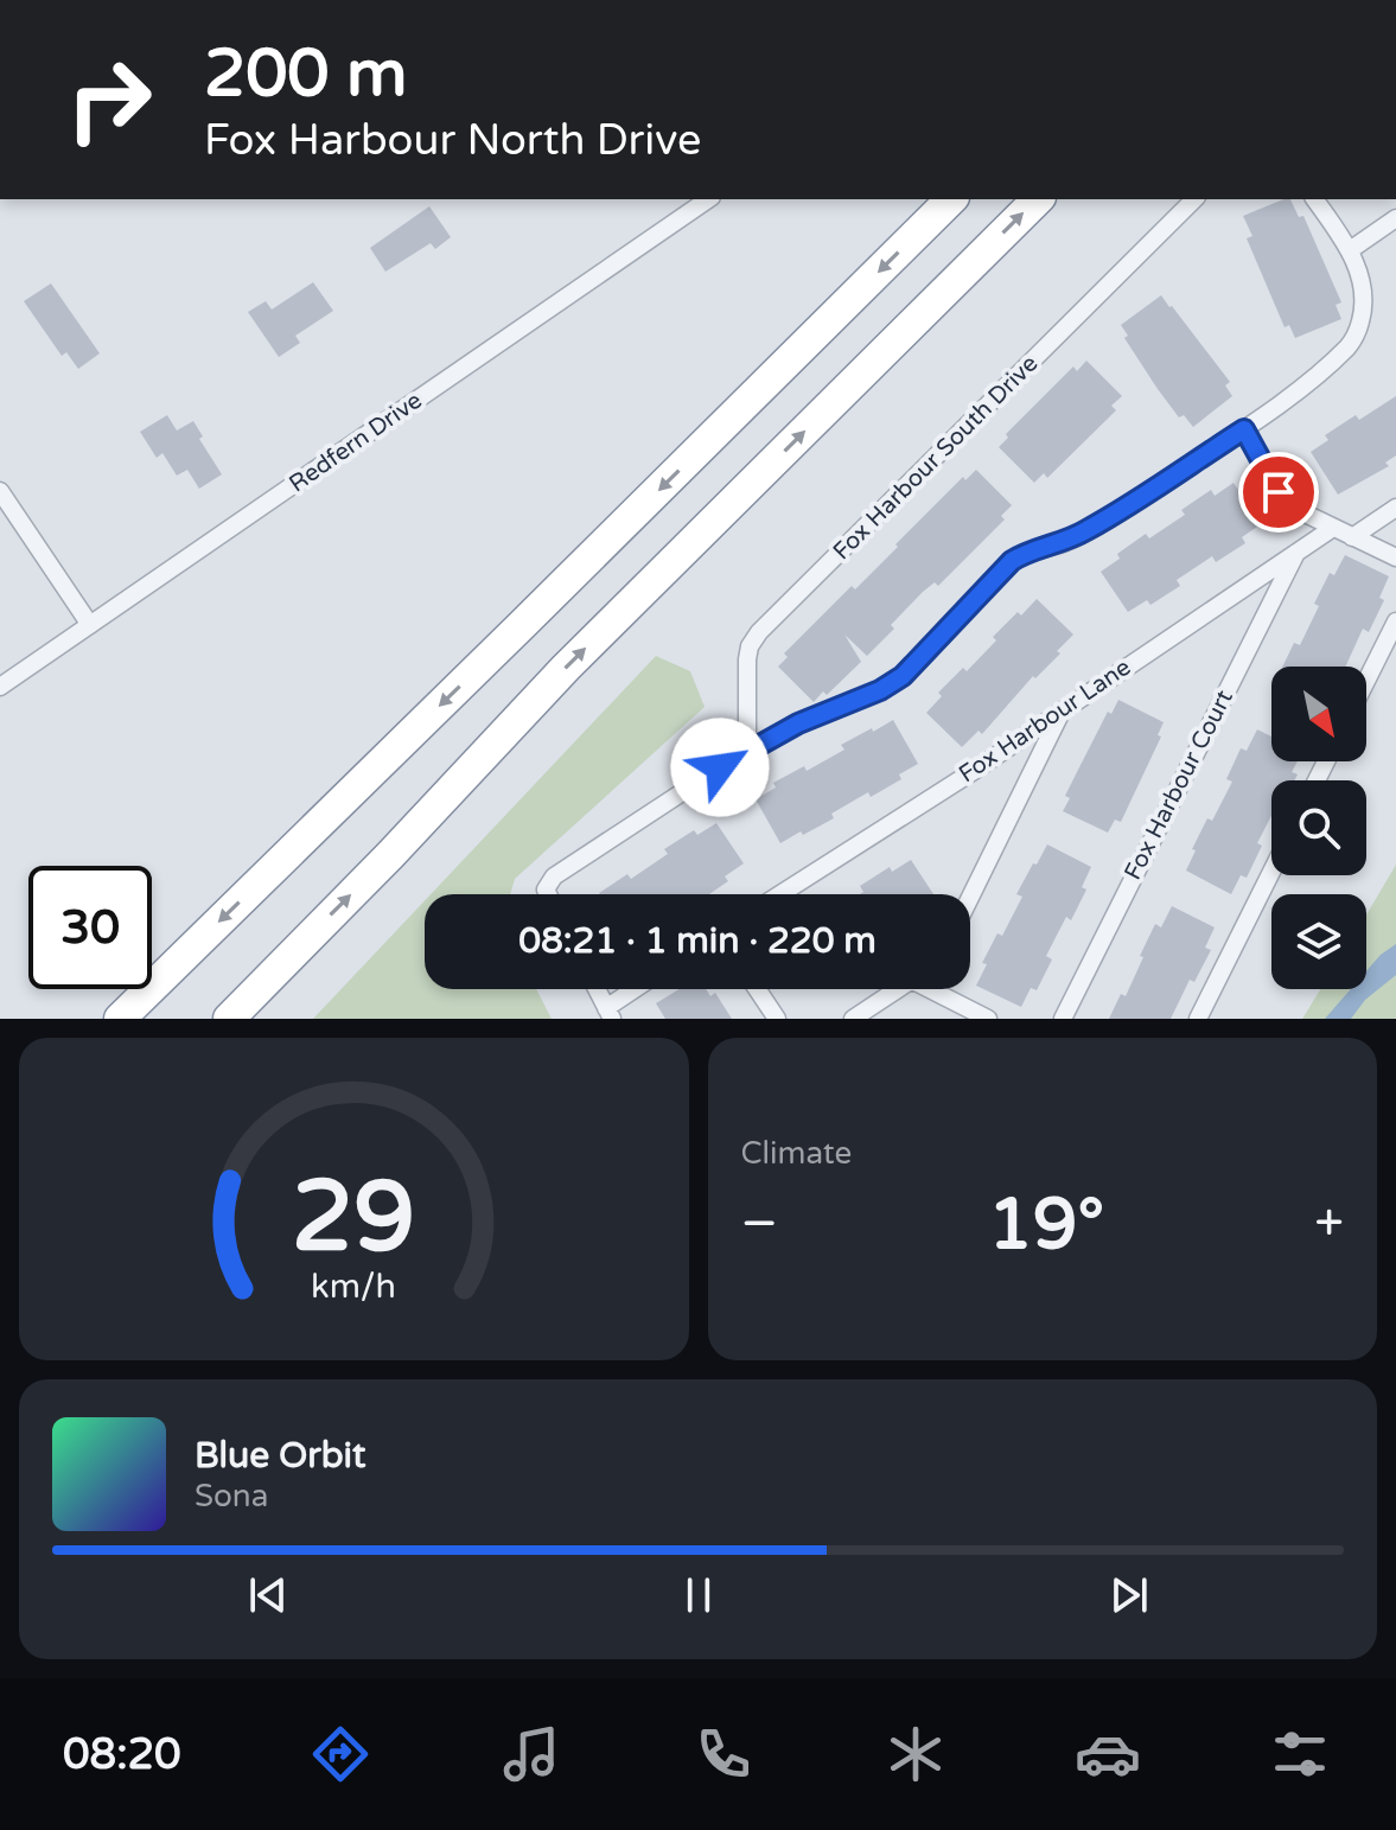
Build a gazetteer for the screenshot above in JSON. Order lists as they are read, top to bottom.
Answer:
{
  "streets": {
    "street": [
      "Redfern Drive",
      "Fox Harbour South Drive",
      "Fox Harbour Lane",
      "Fox Harbour Court"
    ]
  },
  "crossings": [
    ["Fox Harbour Lane", "Fox Harbour Court"]
  ],
  "north": "bottom right",
  "page": {
    "turn": ["200 m", "Fox Harbour North Drive"],
    "limit": "30",
    "trip": "08:21 · 1 min · 220 m",
    "tile": "Climate",
    "heat": ["−", "19°", "+"],
    "song": ["Blue Orbit", "Sona"],
    "tabs": "08:20",
    "gauge": ["29", "km/h"]
  }
}
